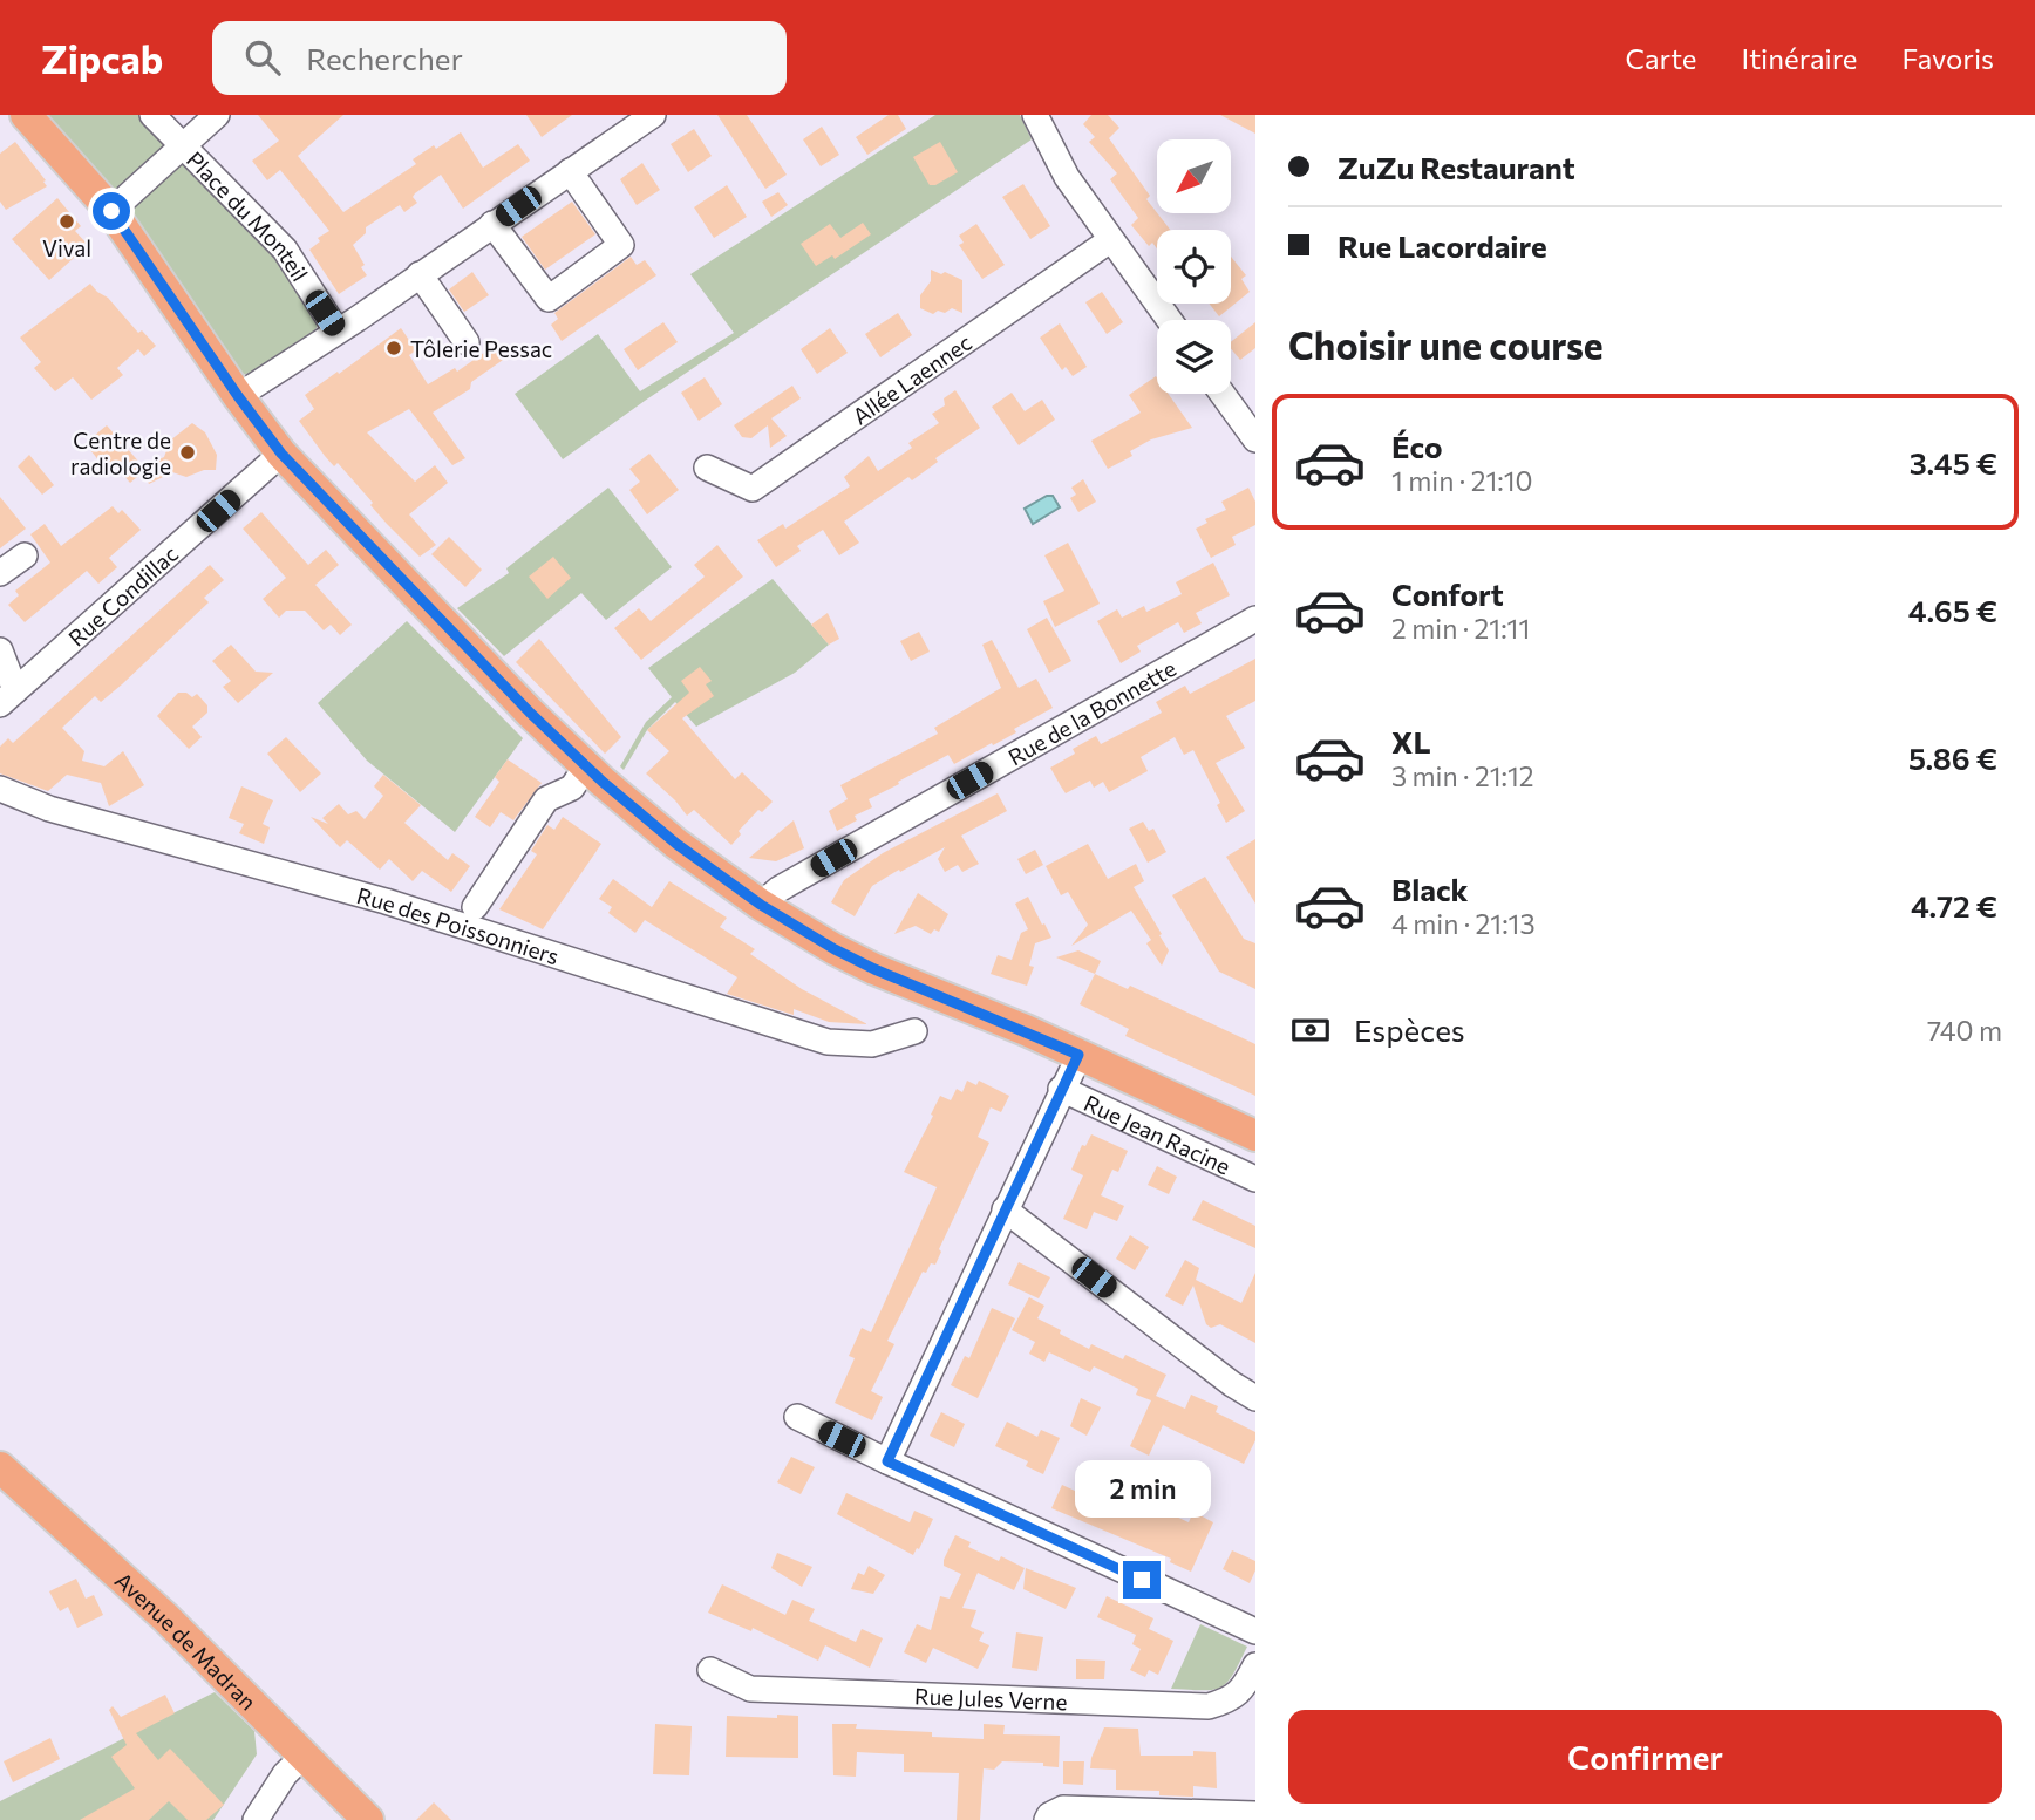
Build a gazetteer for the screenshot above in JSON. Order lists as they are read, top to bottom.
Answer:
{
  "streets": {
    "main road": ["Avenue de Madran"],
    "street": [
      "Place du Monteil",
      "Allée Laennec",
      "Rue Condillac",
      "Rue de la Bonnette",
      "Rue des Poissonniers",
      "Rue Jean Racine",
      "Rue Jules Verne"
    ]
  },
  "places": ["Vival", "Tôlerie Pessac", "Centre de radiologie"],
  "north": "bottom left",
  "page": {
    "header": "Zipcab",
    "search": "Rechercher",
    "nav": ["Carte", "Itinéraire", "Favoris"],
    "banner": ["ZuZu Restaurant", "Rue Lacordaire"],
    "heading": "Choisir une course",
    "list": [
      {
        "name": "Éco",
        "note": "1 min · 21:10",
        "value": "3.45 €"
      },
      {
        "name": "Confort",
        "note": "2 min · 21:11",
        "value": "4.65 €"
      },
      {
        "name": "XL",
        "note": "3 min · 21:12",
        "value": "5.86 €"
      },
      {
        "name": "Black",
        "note": "4 min · 21:13",
        "value": "4.72 €"
      }
    ],
    "pay": ["Espèces", "740 m"],
    "bubble": "2 min",
    "buttons": "Confirmer"
  }
}
